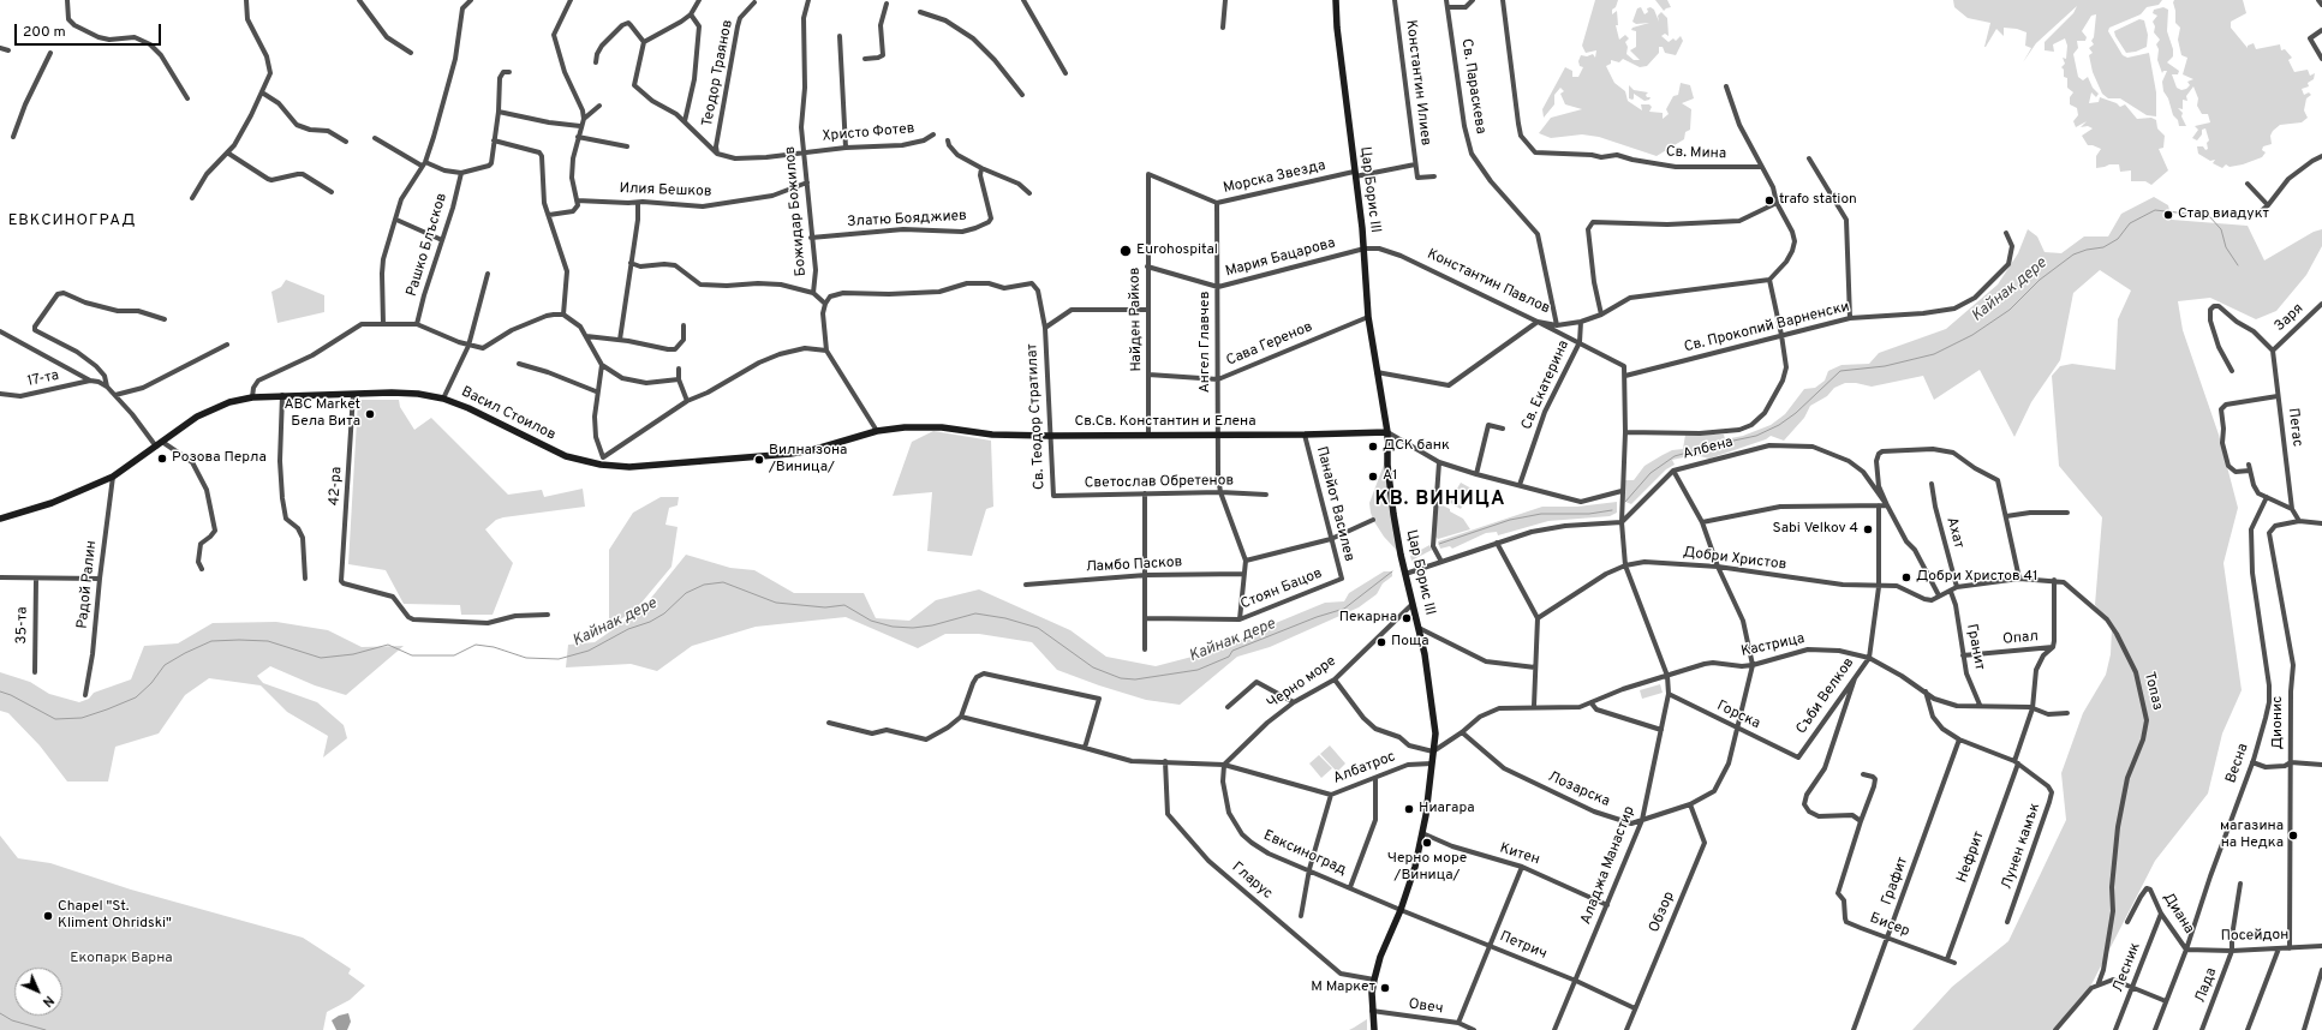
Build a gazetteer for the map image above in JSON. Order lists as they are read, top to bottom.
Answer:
{
  "streets": {
    "street": [
      "Теодор Траянов",
      "Константин Илиев",
      "Св. Параскева",
      "Христо Фотев",
      "Св. Мина",
      "Морска Звезда",
      "Цар Борис III",
      "Илия Бешков",
      "Божидар Божилов",
      "Златю Бояджиев",
      "Рашко Блъсков",
      "Мария Бацарова",
      "Константин Павлов",
      "Заря",
      "Найден Райков",
      "Св. Прокопий Варненски",
      "Ангел Главчев",
      "Сава Геренов",
      "17-та",
      "Св. Екатерина",
      "Васил Стоилов",
      "Св. Теодор Стратилат",
      "Св.Св. Константин и Елена",
      "Пегас",
      "Албена",
      "Светослав Обретенов",
      "42-ра",
      "Панайот Василев",
      "Ахат",
      "Добри Христов",
      "Ламбо Пасков",
      "Радой Ралин",
      "Стоян Бацов",
      "35-та",
      "Опал",
      "Кастрица",
      "Гранит",
      "Черно море",
      "Топаз",
      "Съби Велков",
      "Горска",
      "Дионис",
      "Весна",
      "Албатрос",
      "Лозарска",
      "Лунен камък",
      "Евксиноград",
      "Китен",
      "Нефрит",
      "Аладжа Манастир",
      "Гларус",
      "Графит",
      "Обзор",
      "Диана",
      "Бисер",
      "Посейдон",
      "Петрич",
      "Лесник",
      "Лада",
      "Овеч"
    ]
  },
  "crossings": [
    ["Теодор Траянов", "Христо Фотев"],
    ["Константин Илиев", "Морска Звезда"],
    ["Св. Параскева", "Константин Павлов"],
    ["Христо Фотев", "Божидар Божилов"],
    ["Морска Звезда", "Цар Борис III"],
    ["Морска Звезда", "Найден Райков"],
    ["Морска Звезда", "Ангел Главчев"],
    ["Цар Борис III", "Мария Бацарова"],
    ["Цар Борис III", "Константин Павлов"],
    ["Цар Борис III", "Сава Геренов"],
    ["Цар Борис III", "Св.Св. Константин и Елена"],
    ["Цар Борис III", "Кастрица"],
    ["Цар Борис III", "Черно море"],
    ["Цар Борис III", "Албатрос"],
    ["Цар Борис III", "Евксиноград"],
    ["Цар Борис III", "Китен"],
    ["Цар Борис III", "Гларус"],
    ["Цар Борис III", "Петрич"],
    ["Цар Борис III", "Овеч"],
    ["Илия Бешков", "Божидар Божилов"],
    ["Божидар Божилов", "Златю Бояджиев"],
    ["Мария Бацарова", "Константин Павлов"],
    ["Мария Бацарова", "Найден Райков"],
    ["Мария Бацарова", "Ангел Главчев"],
    ["Константин Павлов", "Св. Екатерина"],
    ["Заря", "Пегас"],
    ["Найден Райков", "Сава Геренов"],
    ["Найден Райков", "Св. Теодор Стратилат"],
    ["Найден Райков", "Св.Св. Константин и Елена"],
    ["Св. Прокопий Варненски", "Аладжа Манастир"],
    ["Ангел Главчев", "Сава Геренов"],
    ["Ангел Главчев", "Св.Св. Константин и Елена"],
    ["Ангел Главчев", "Светослав Обретенов"],
    ["Ангел Главчев", "Ламбо Пасков"],
    ["Ангел Главчев", "Стоян Бацов"],
    ["Васил Стоилов", "Св.Св. Константин и Елена"],
    ["Васил Стоилов", "42-ра"],
    ["Васил Стоилов", "Радой Ралин"],
    ["Св. Теодор Стратилат", "Св.Св. Константин и Елена"],
    ["Св. Теодор Стратилат", "Светослав Обретенов"],
    ["Св.Св. Константин и Елена", "Панайот Василев"],
    ["Албена", "Добри Христов"],
    ["Албена", "Аладжа Манастир"],
    ["Панайот Василев", "Стоян Бацов"],
    ["Ахат", "Топаз"],
    ["Добри Христов", "Съби Велков"],
    ["Добри Христов", "Аладжа Манастир"],
    ["Опал", "Гранит"],
    ["Опал", "Нефрит"],
    ["Кастрица", "Гранит"],
    ["Кастрица", "Съби Велков"],
    ["Кастрица", "Лозарска"],
    ["Кастрица", "Нефрит"],
    ["Кастрица", "Аладжа Манастир"],
    ["Черно море", "Албатрос"],
    ["Черно море", "Евксиноград"],
    ["Съби Велков", "Горска"],
    ["Горска", "Лозарска"],
    ["Горска", "Аладжа Манастир"],
    ["Дионис", "Посейдон"],
    ["Весна", "Диана"],
    ["Весна", "Посейдон"],
    ["Албатрос", "Евксиноград"],
    ["Лозарска", "Аладжа Манастир"],
    ["Лозарска", "Обзор"],
    ["Лунен камък", "Нефрит"],
    ["Евксиноград", "Петрич"],
    ["Китен", "Аладжа Манастир"],
    ["Нефрит", "Бисер"],
    ["Аладжа Манастир", "Петрич"],
    ["Графит", "Бисер"],
    ["Обзор", "Петрич"],
    ["Диана", "Посейдон"],
    ["Диана", "Лесник"],
    ["Посейдон", "Лада"]
  ],
  "districts": ["ЕВКСИНОГРАД", "КВ. ВИНИЦА"],
  "water": ["Кайнак дере"],
  "parks": ["Екопарк Варна"],
  "places": [
    "trafo station",
    "Стар виадукт",
    "Eurohospital",
    "ABC Market Бела Вита",
    "ДСК банк",
    "Розова Перла",
    "Вилна зона /Виница/",
    "A1",
    "Sabi Velkov 4",
    "Добри Христов 41",
    "Пекарна",
    "Поща",
    "Ниагара",
    "магазина на Недка",
    "Черно море /Виница/",
    "Chapel \"St. Kliment Ohridski\"",
    "М Маркет"
  ],
  "scale_bar": "200 m",
  "north": "bottom right"
}
